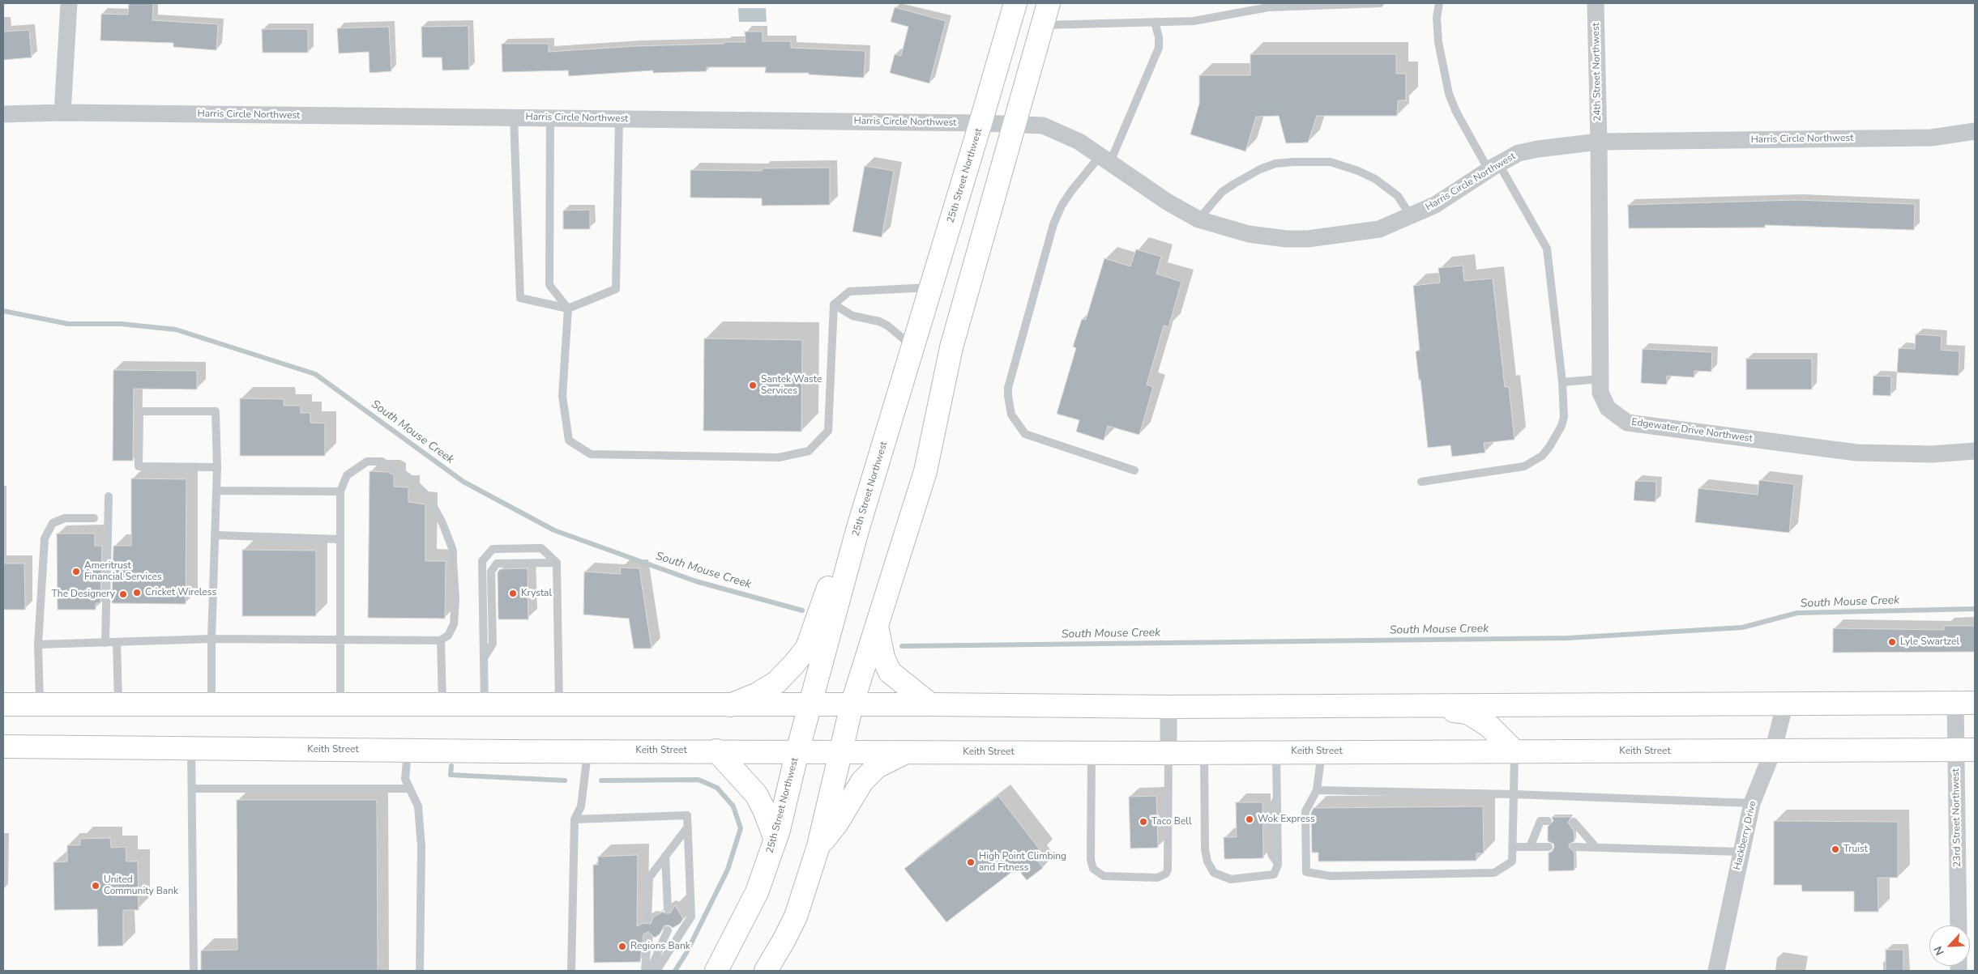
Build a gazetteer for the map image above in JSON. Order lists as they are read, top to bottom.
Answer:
{
  "streets": {
    "main road": ["25th Street Northwest", "Keith Street"],
    "street": [
      "24th Street Northwest",
      "Harris Circle Northwest",
      "Edgewater Drive Northwest",
      "23rd Street Northwest",
      "Hackberry Drive"
    ]
  },
  "crossings": [
    ["24th Street Northwest", "Harris Circle Northwest"],
    ["24th Street Northwest", "Edgewater Drive Northwest"],
    ["Harris Circle Northwest", "25th Street Northwest"],
    ["Harris Circle Northwest", "Edgewater Drive Northwest"],
    ["25th Street Northwest", "Keith Street"],
    ["Keith Street", "23rd Street Northwest"],
    ["Keith Street", "Hackberry Drive"]
  ],
  "water": ["South Mouse Creek"],
  "places": [
    "Santek Waste Services",
    "Ameritrust Financial Services",
    "Cricket Wireless",
    "Krystal",
    "The Designery",
    "Lyle Swartzel",
    "Wok Express",
    "Taco Bell",
    "Truist",
    "High Point Climbing and Fitness",
    "United Community Bank",
    "Regions Bank"
  ],
  "north": "bottom left"
}
